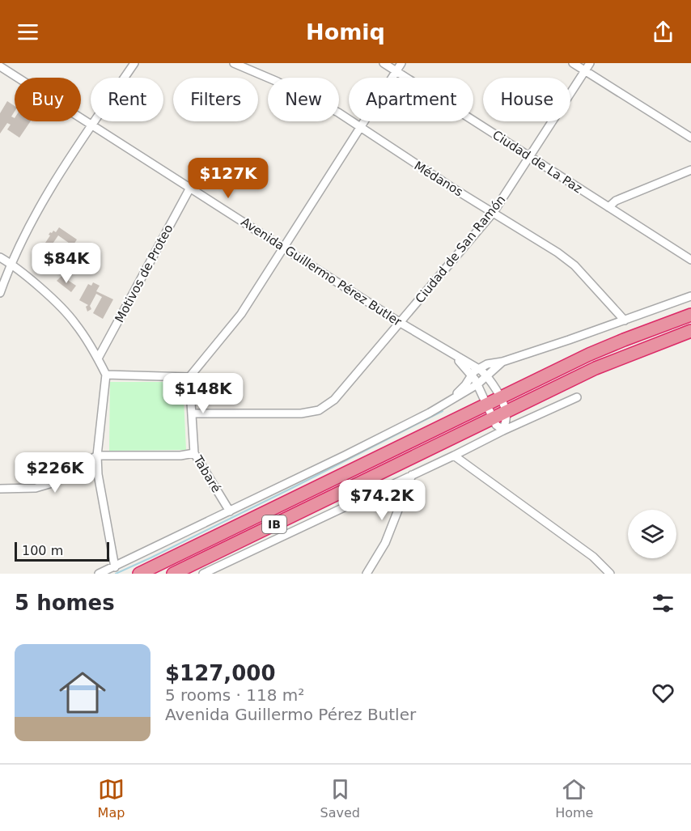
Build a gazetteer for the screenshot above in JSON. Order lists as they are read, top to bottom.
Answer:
{
  "streets": {
    "highway": ["IB"],
    "street": [
      "Ciudad de La Paz",
      "Médanos",
      "Ciudad de San Ramón",
      "Avenida Guillermo Pérez Butler",
      "Motivos de Proteo",
      "Tabaré"
    ]
  },
  "crossings": [
    ["Ciudad de La Paz", "Ciudad de San Ramón"],
    ["Médanos", "Ciudad de San Ramón"],
    ["Ciudad de San Ramón", "Avenida Guillermo Pérez Butler"],
    ["Ciudad de San Ramón", "Tabaré"],
    ["Avenida Guillermo Pérez Butler", "Motivos de Proteo"]
  ],
  "scale_bar": "100 m",
  "page": {
    "header": "Homiq",
    "chip": [
      "Buy",
      "Rent",
      "Filters",
      "New",
      "Apartment",
      "House"
    ],
    "price": [
      "$127K",
      "$84K",
      "$148K",
      "$226K",
      "$74.2K"
    ],
    "scale": "100 m",
    "heading": "5 homes",
    "list": [
      {
        "name": "$127,000",
        "note": "5 rooms · 118 m² · Avenida Guillermo Pérez Butler"
      }
    ],
    "tabs": ["Map", "Saved", "Home"]
  }
}
